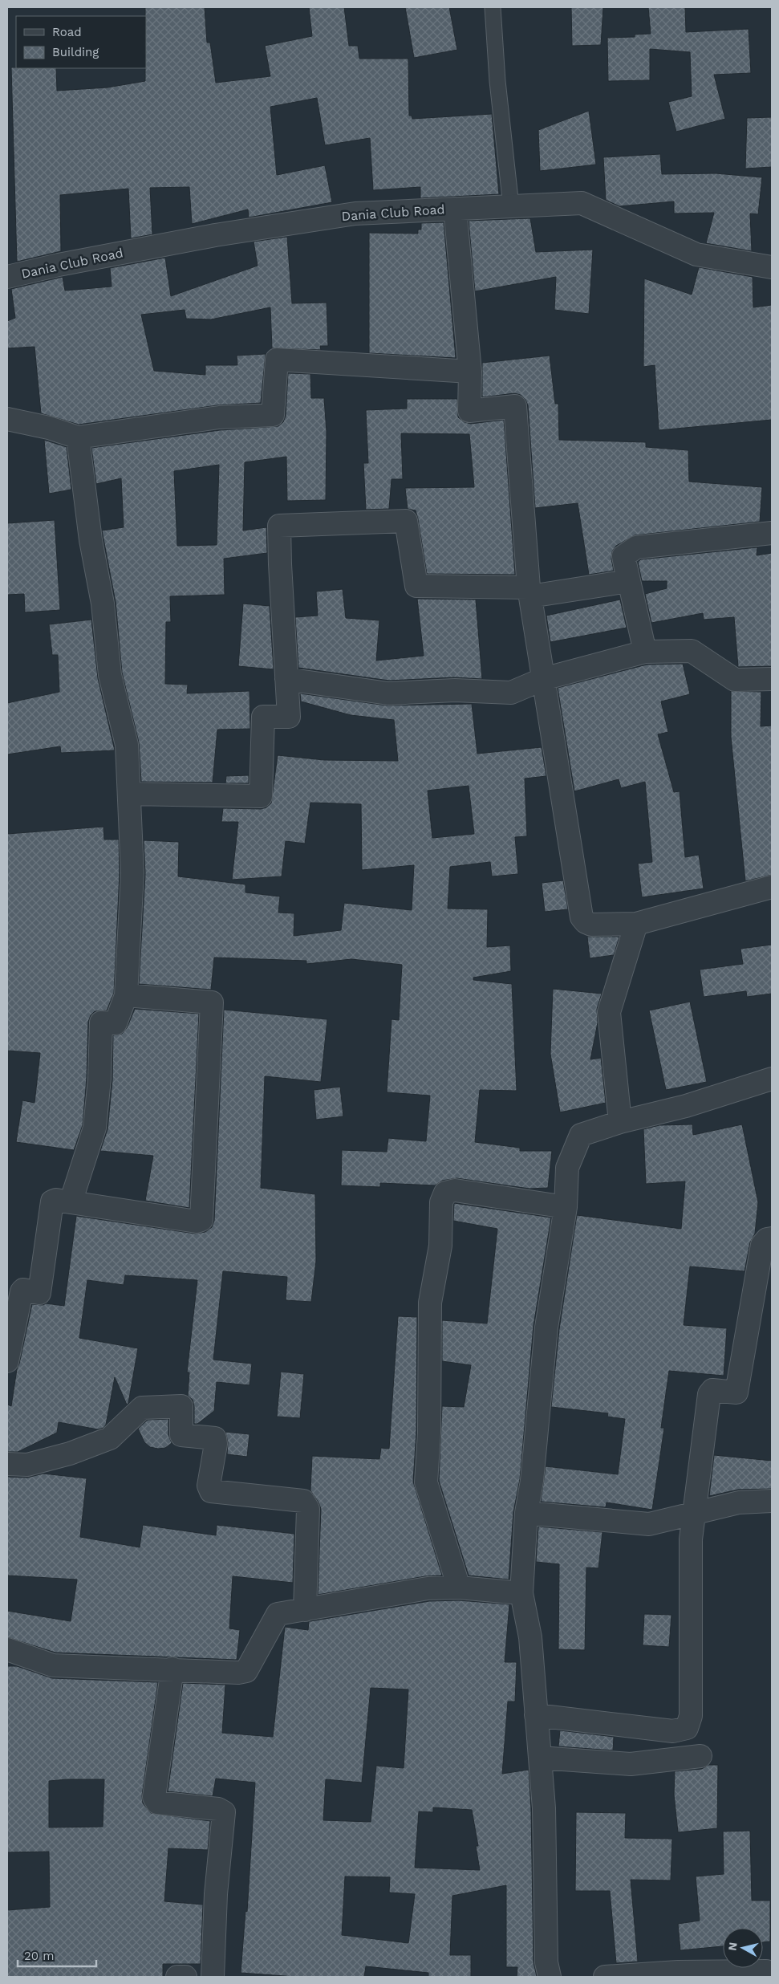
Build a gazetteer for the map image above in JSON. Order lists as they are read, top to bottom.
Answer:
{
  "streets": {
    "street": ["Dania Club Road"]
  },
  "legend": ["Road", "Building"],
  "scale_bar": "20 m",
  "north": "left"
}
